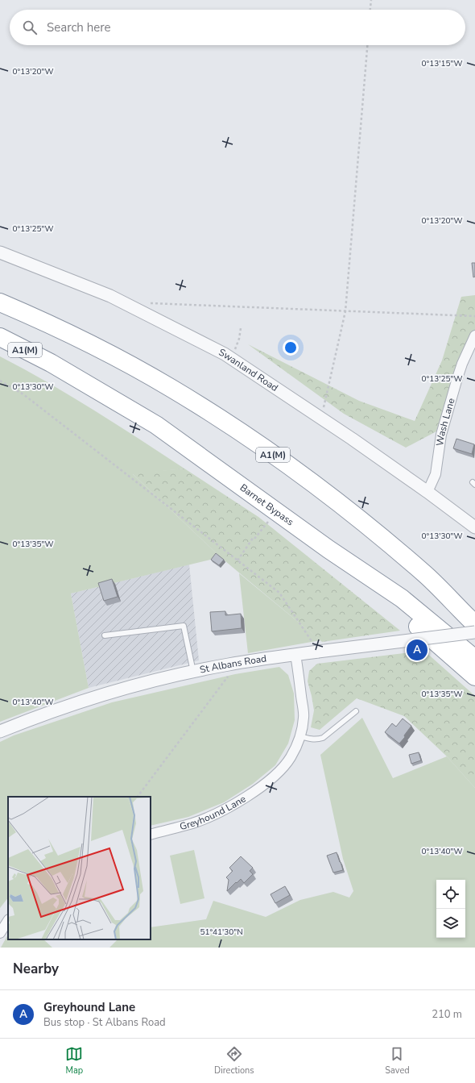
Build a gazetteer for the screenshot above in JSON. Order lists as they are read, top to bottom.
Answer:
{
  "streets": {
    "highway": ["A1(M)", "Barnet Bypass"],
    "street": [
      "Swanland Road",
      "Wash Lane",
      "St Albans Road",
      "Greyhound Lane"
    ]
  },
  "crossings": [
    ["A1(M)", "Barnet Bypass"],
    ["Swanland Road", "Wash Lane"],
    ["St Albans Road", "Greyhound Lane"]
  ],
  "page": {
    "search": "Search here",
    "pins": "A",
    "heading": "Nearby",
    "list": [
      {
        "mark": "A",
        "name": "Greyhound Lane",
        "note": "Bus stop · St Albans Road",
        "value": "210 m"
      }
    ],
    "nav": ["Map", "Directions", "Saved"]
  },
  "coordinates": [
    "0°13'15\"W",
    "0°13'20\"W",
    "0°13'25\"W",
    "0°13'30\"W",
    "0°13'35\"W",
    "0°13'40\"W",
    "51°41'30\"N"
  ]
}
